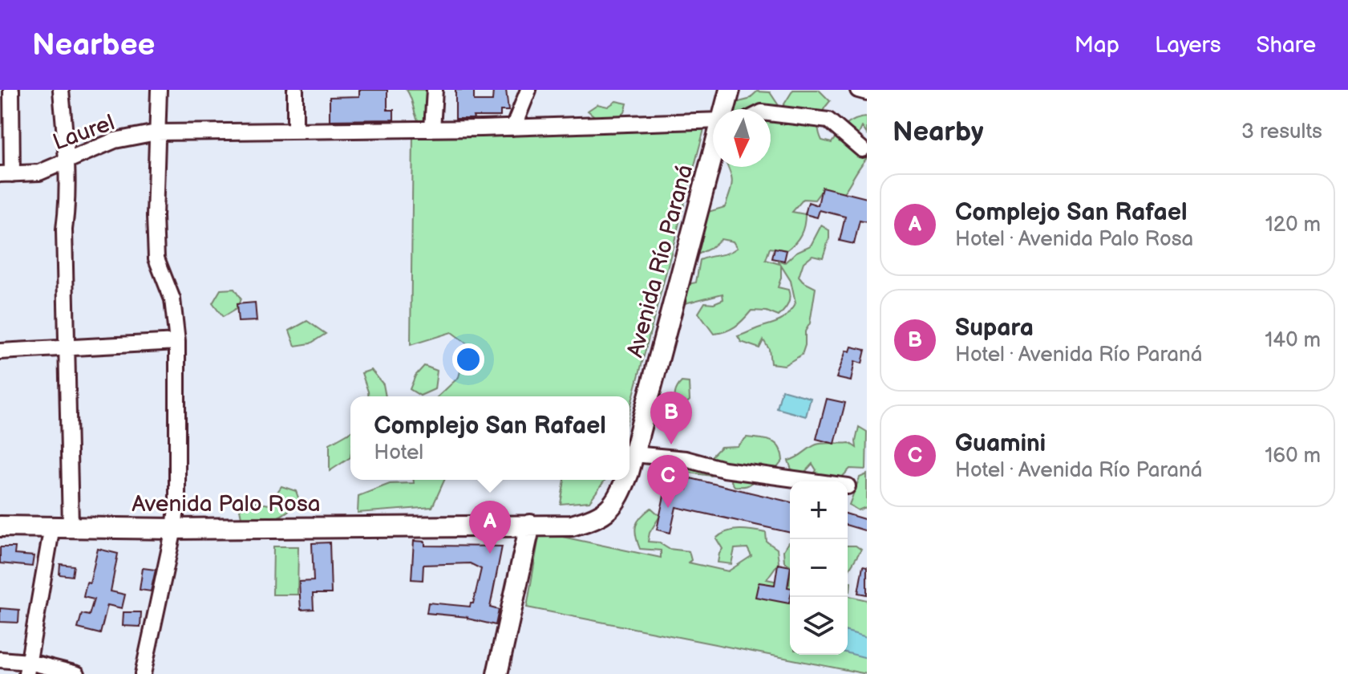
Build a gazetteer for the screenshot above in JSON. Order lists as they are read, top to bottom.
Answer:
{
  "streets": {
    "main road": ["Avenida Río Paraná", "Avenida Palo Rosa"],
    "street": ["Laurel"]
  },
  "crossings": [
    ["Avenida Río Paraná", "Avenida Palo Rosa"]
  ],
  "north": "bottom",
  "page": {
    "header": "Nearbee",
    "nav": ["Map", "Layers", "Share"],
    "heading": ["Nearby", "3 results"],
    "list": [
      {
        "mark": "A",
        "name": "Complejo San Rafael",
        "note": "Hotel · Avenida Palo Rosa",
        "value": "120 m"
      },
      {
        "mark": "B",
        "name": "Supara",
        "note": "Hotel · Avenida Río Paraná",
        "value": "140 m"
      },
      {
        "mark": "C",
        "name": "Guamini",
        "note": "Hotel · Avenida Río Paraná",
        "value": "160 m"
      }
    ],
    "pins": ["B", "C", "A"],
    "popup": ["Complejo San Rafael", "Hotel"],
    "map_buttons": ["+", "−"]
  }
}
